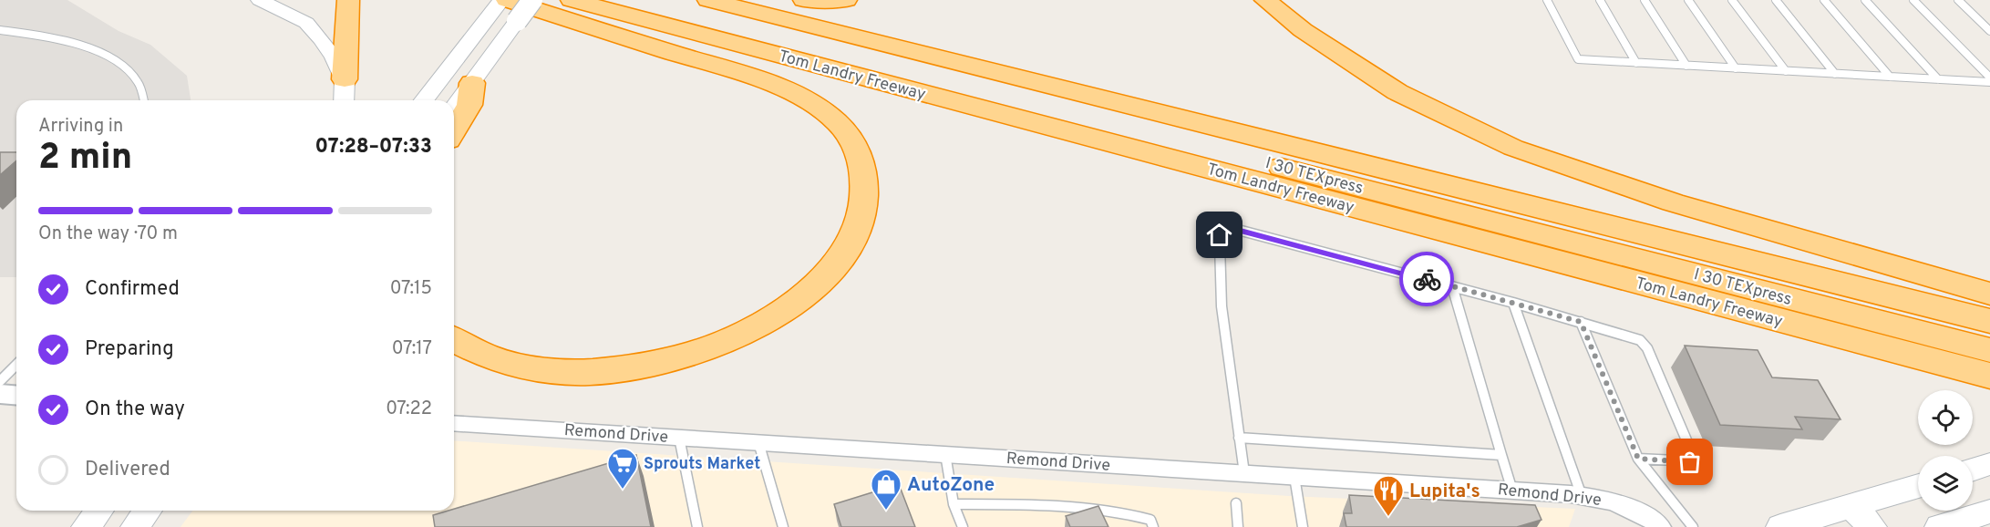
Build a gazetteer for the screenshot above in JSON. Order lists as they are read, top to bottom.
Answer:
{
  "streets": {
    "highway": ["Tom Landry Freeway", "I 30 TEXpress"],
    "street": ["Remond Drive"]
  },
  "places": {
    "supermarket": ["Sprouts Market"],
    "shop": ["AutoZone"],
    "restaurant": ["Lupita's"]
  },
  "page": {
    "heading": ["2 min", "Arriving in", "07:28–07:33"],
    "bar": "On the way · 70 m",
    "list": [
      ["Confirmed", "07:15"],
      ["Preparing", "07:17"],
      ["On the way", "07:22"],
      "Delivered"
    ]
  }
}
